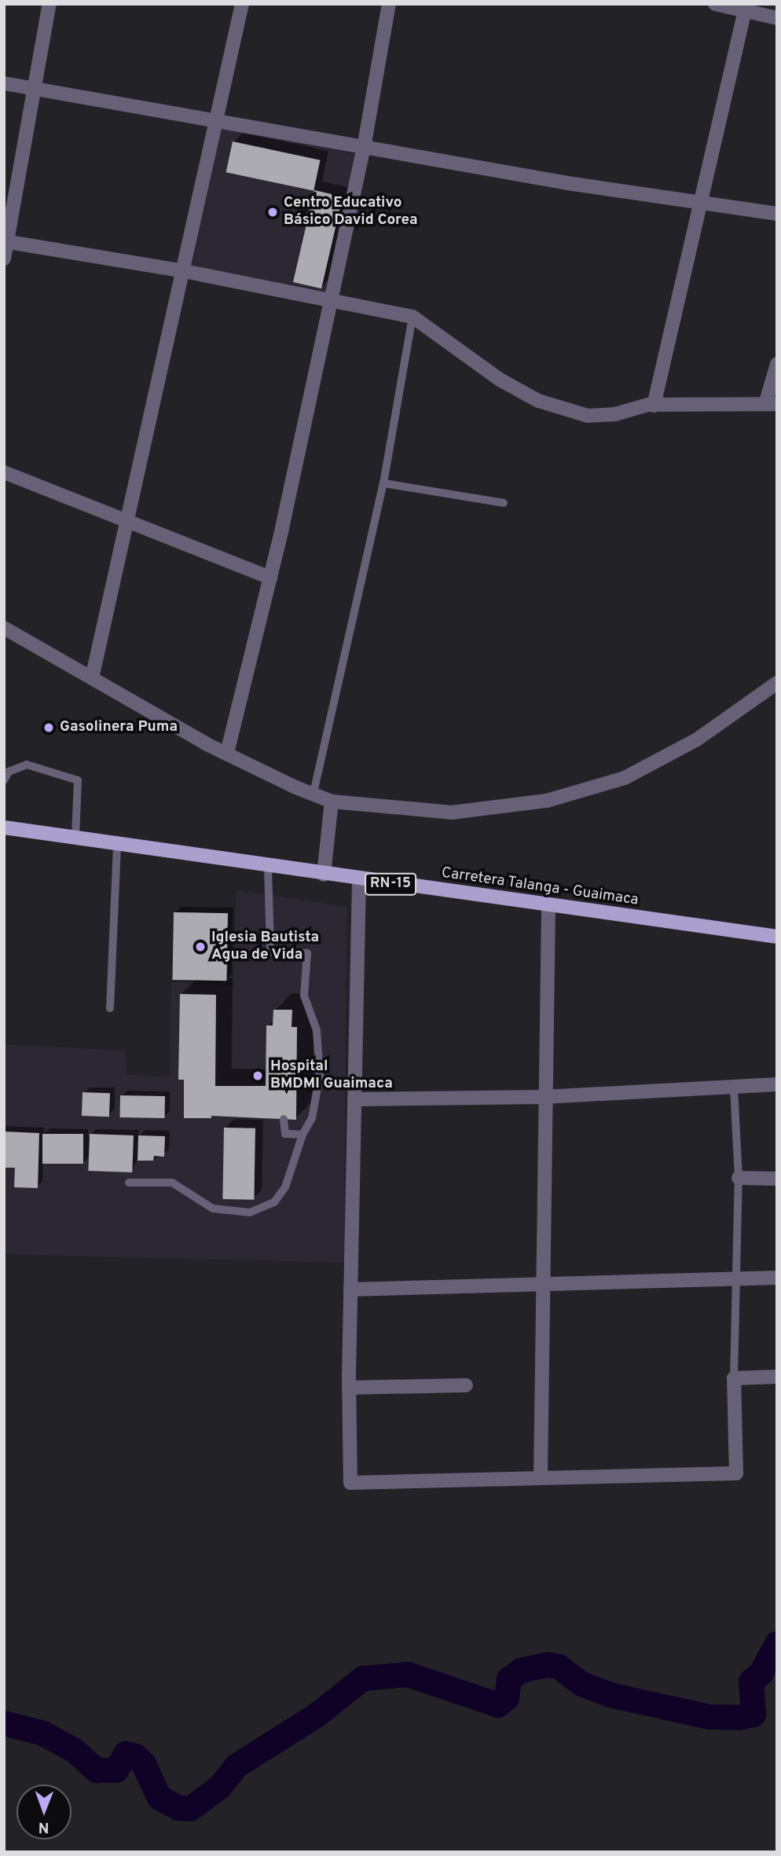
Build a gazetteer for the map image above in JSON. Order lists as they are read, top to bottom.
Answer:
{
  "streets": {
    "main road": ["RN-15", "Carretera Talanga - Guaimaca"]
  },
  "places": [
    "Centro Educativo Básico David Corea",
    "Gasolinera Puma",
    "Iglesia Bautista Agua de Vida",
    "Hospital BMDMI Guaimaca"
  ],
  "north": "bottom"
}
